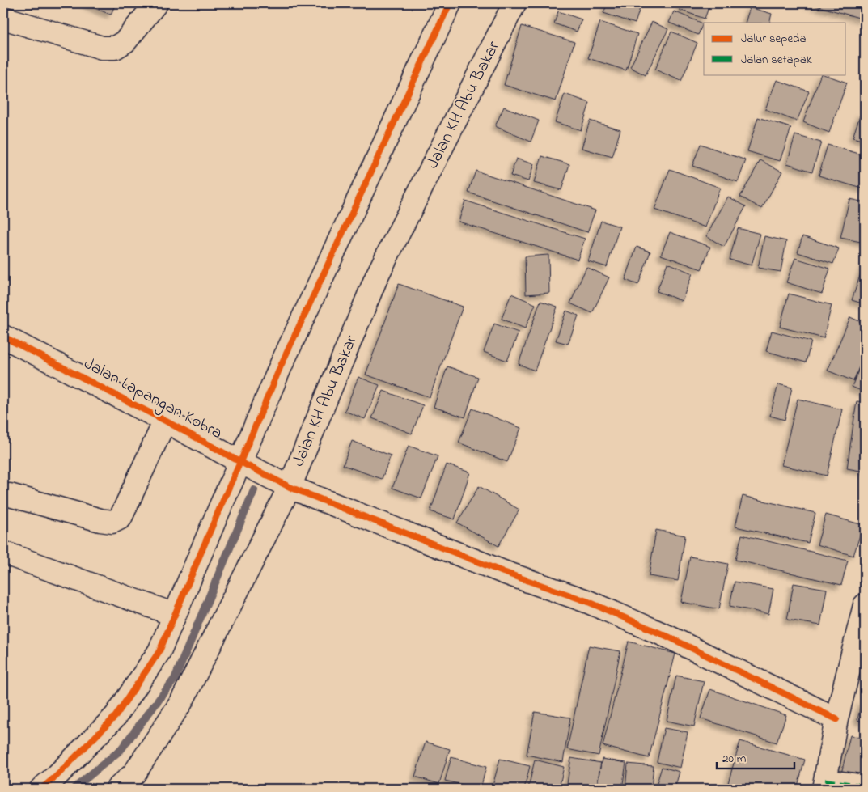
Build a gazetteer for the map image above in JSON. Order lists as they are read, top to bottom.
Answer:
{
  "streets": {
    "street": ["Jalan KH Abu Bakar", "Jalan Lapangan Kobra"]
  },
  "crossings": [
    ["Jalan KH Abu Bakar", "Jalan Lapangan Kobra"]
  ],
  "legend": ["Jalur sepeda", "Jalan setapak"],
  "scale_bar": "20 m"
}
